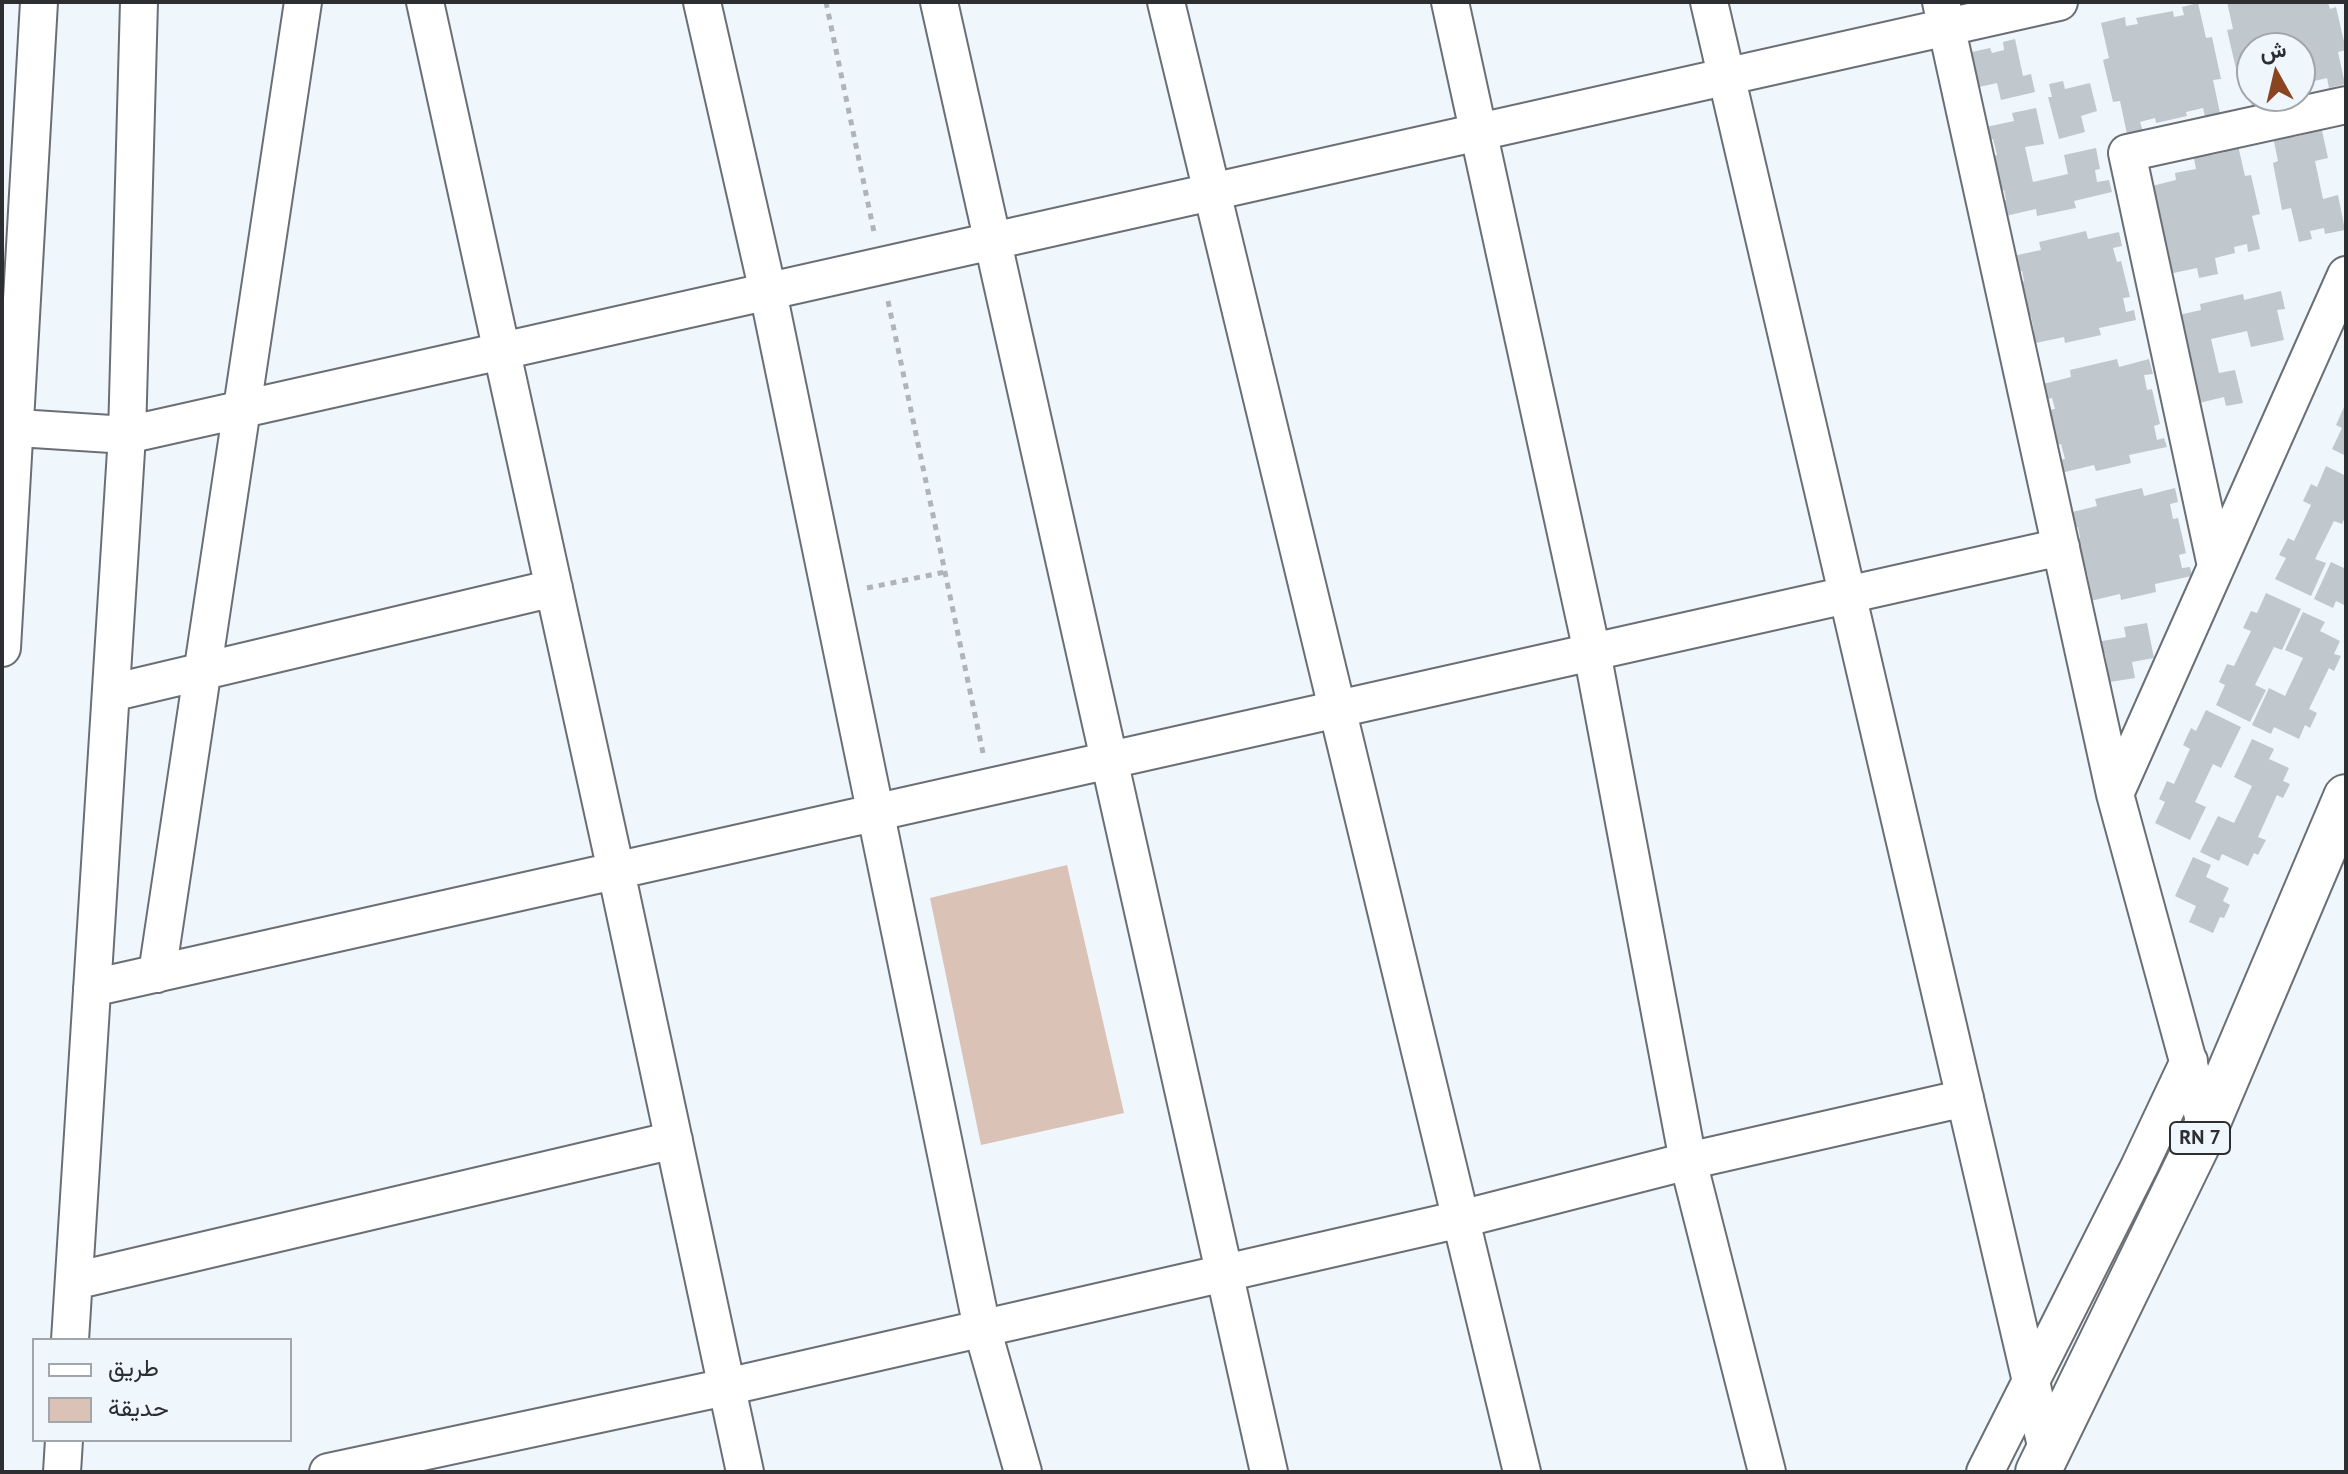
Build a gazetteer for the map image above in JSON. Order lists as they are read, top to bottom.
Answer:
{
  "streets": {
    "main road": ["RN 7"]
  },
  "legend": ["طريق", "حديقة"],
  "north": "top"
}
